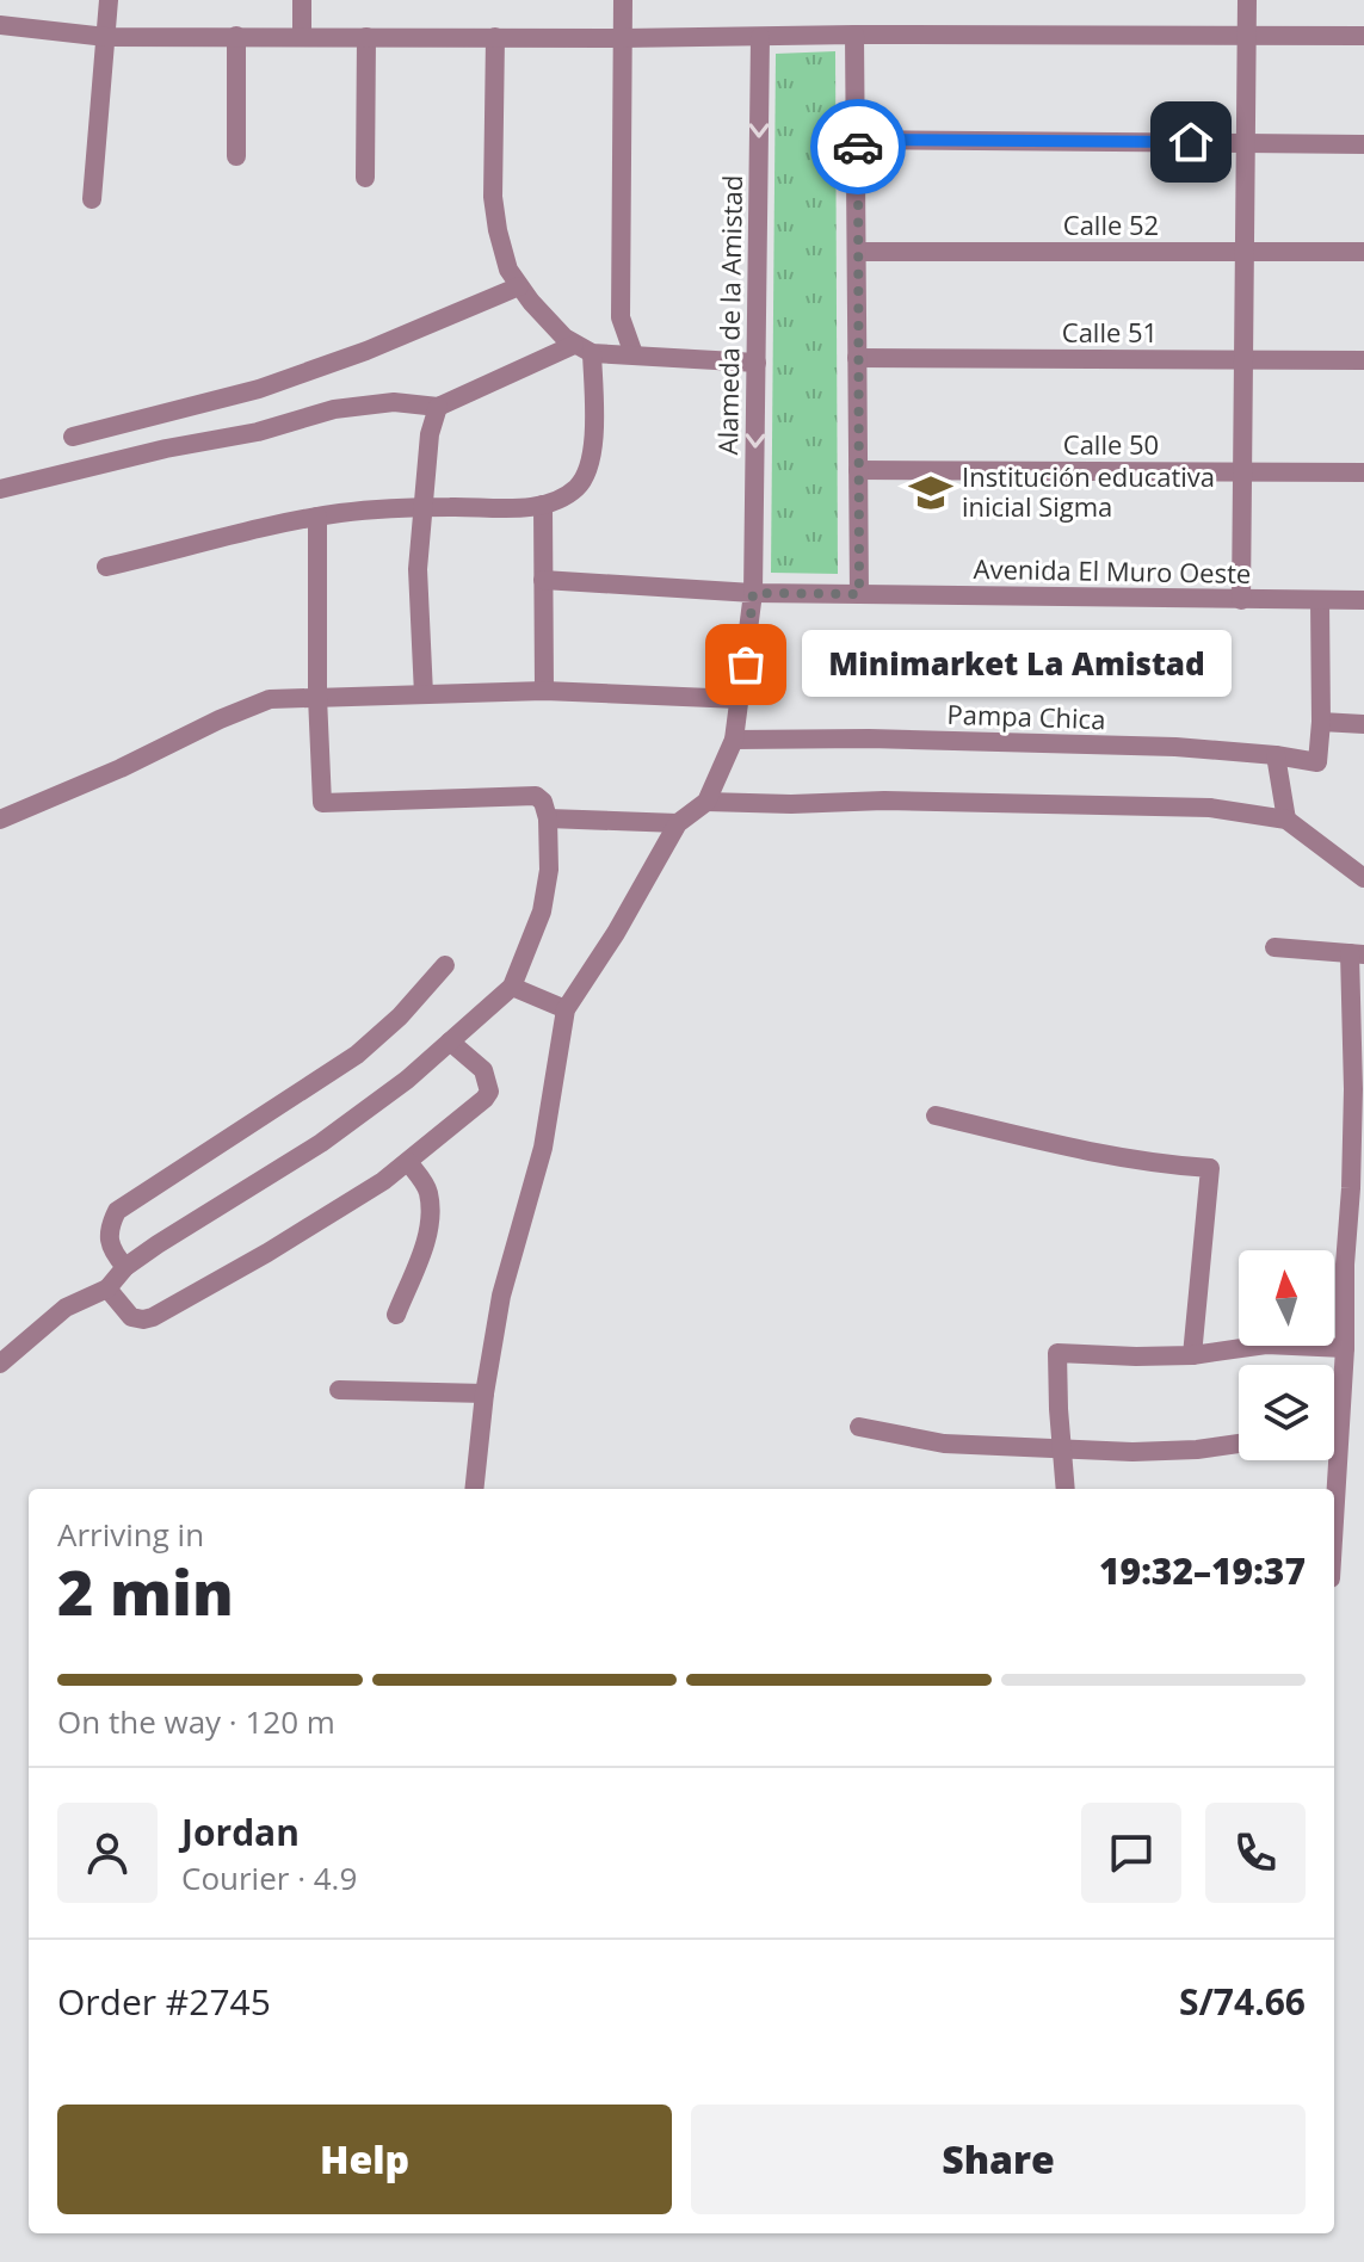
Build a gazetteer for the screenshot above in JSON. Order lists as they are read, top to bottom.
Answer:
{
  "streets": {
    "street": [
      "Calle 52",
      "Alameda de la Amistad",
      "Calle 51",
      "Calle 50",
      "Avenida El Muro Oeste",
      "Pampa Chica"
    ]
  },
  "crossings": [
    ["Alameda de la Amistad", "Avenida El Muro Oeste"],
    ["Alameda de la Amistad", "Pampa Chica"]
  ],
  "places": {
    "school or university": ["Institución educativa inicial Sigma"],
    "other": ["Minimarket La Amistad"]
  },
  "north": "top",
  "page": {
    "bubble": "Minimarket La Amistad",
    "heading": ["2 min", "Arriving in", "19:32–19:37"],
    "panel": [
      "Jordan",
      "Courier · 4.9",
      "Order #2745",
      "S/74.66"
    ],
    "bar": "On the way · 120 m",
    "buttons": ["Help", "Share"]
  }
}
